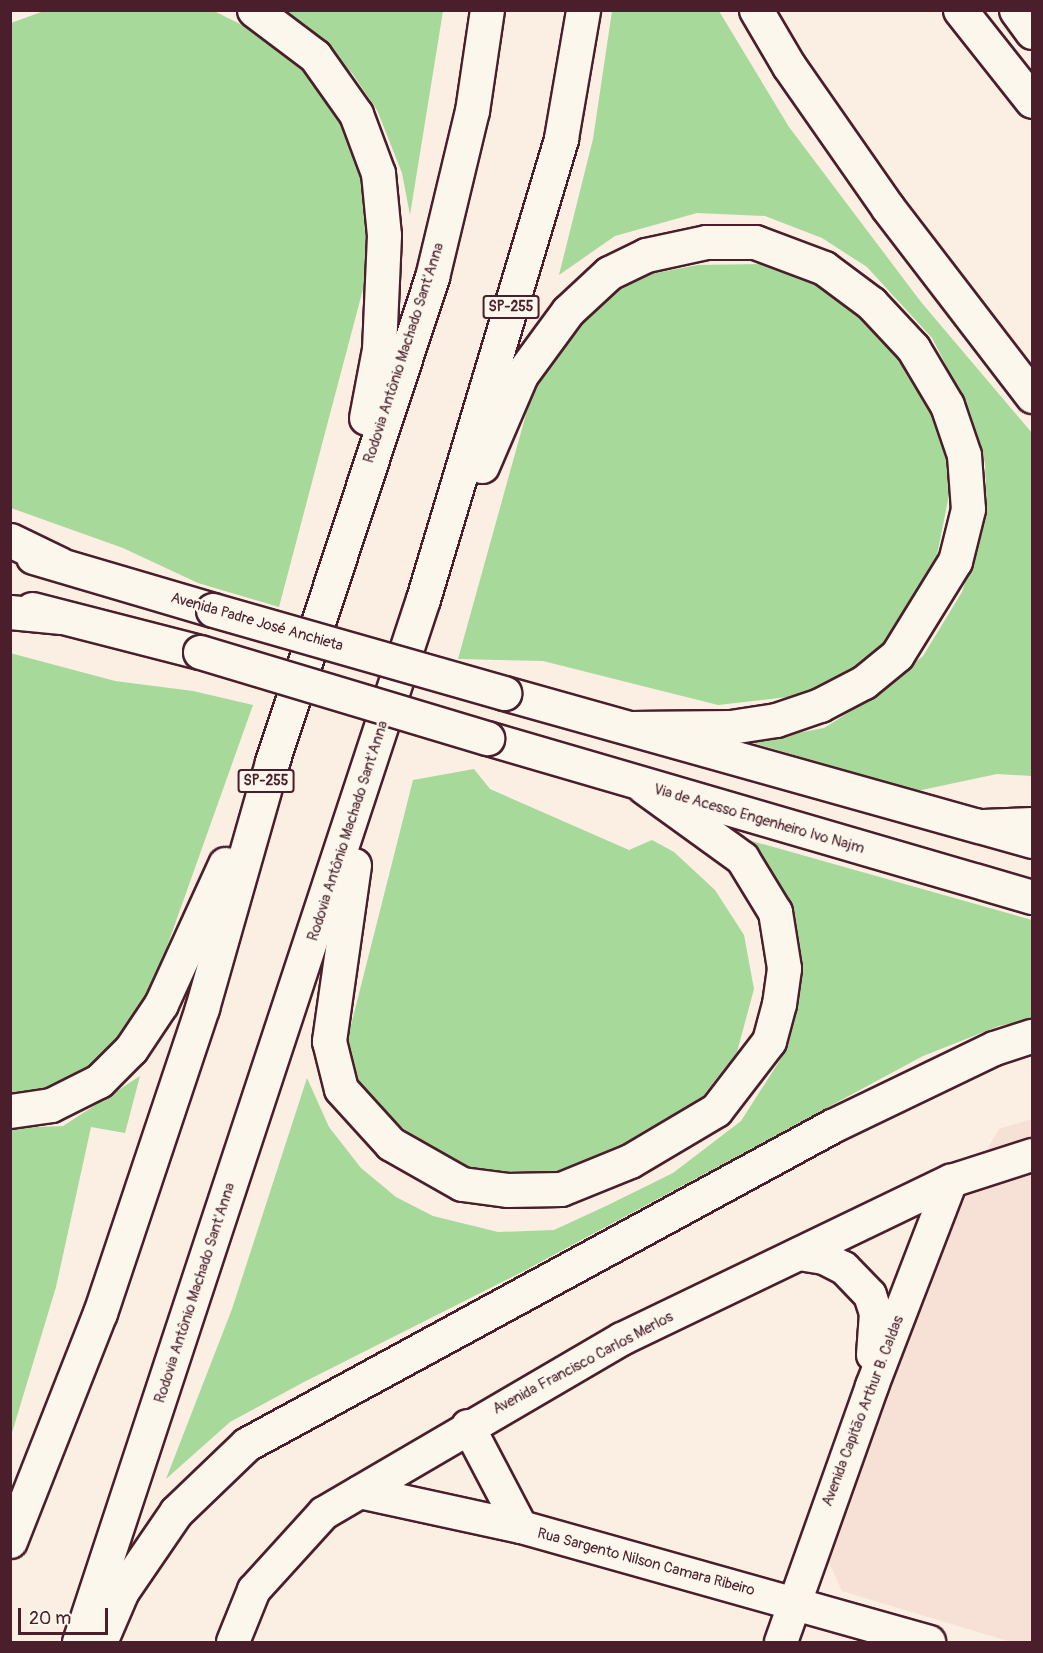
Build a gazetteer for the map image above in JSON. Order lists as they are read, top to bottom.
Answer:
{
  "streets": {
    "main road": [
      "SP-255",
      "Rodovia Antônio Machado Sant'Anna",
      "Avenida Padre José Anchieta",
      "Via de Acesso Engenheiro Ivo Najm"
    ],
    "street": ["Avenida Francisco Carlos Merlos", "Avenida Capitão Arthur B. Caldas", "Rua Sargento Nilson Camara Ribeiro"]
  },
  "crossings": [
    ["Avenida Francisco Carlos Merlos", "Avenida Capitão Arthur B. Caldas"],
    ["Avenida Francisco Carlos Merlos", "Rua Sargento Nilson Camara Ribeiro"],
    ["Avenida Capitão Arthur B. Caldas", "Rua Sargento Nilson Camara Ribeiro"]
  ],
  "scale_bar": "20 m"
}
